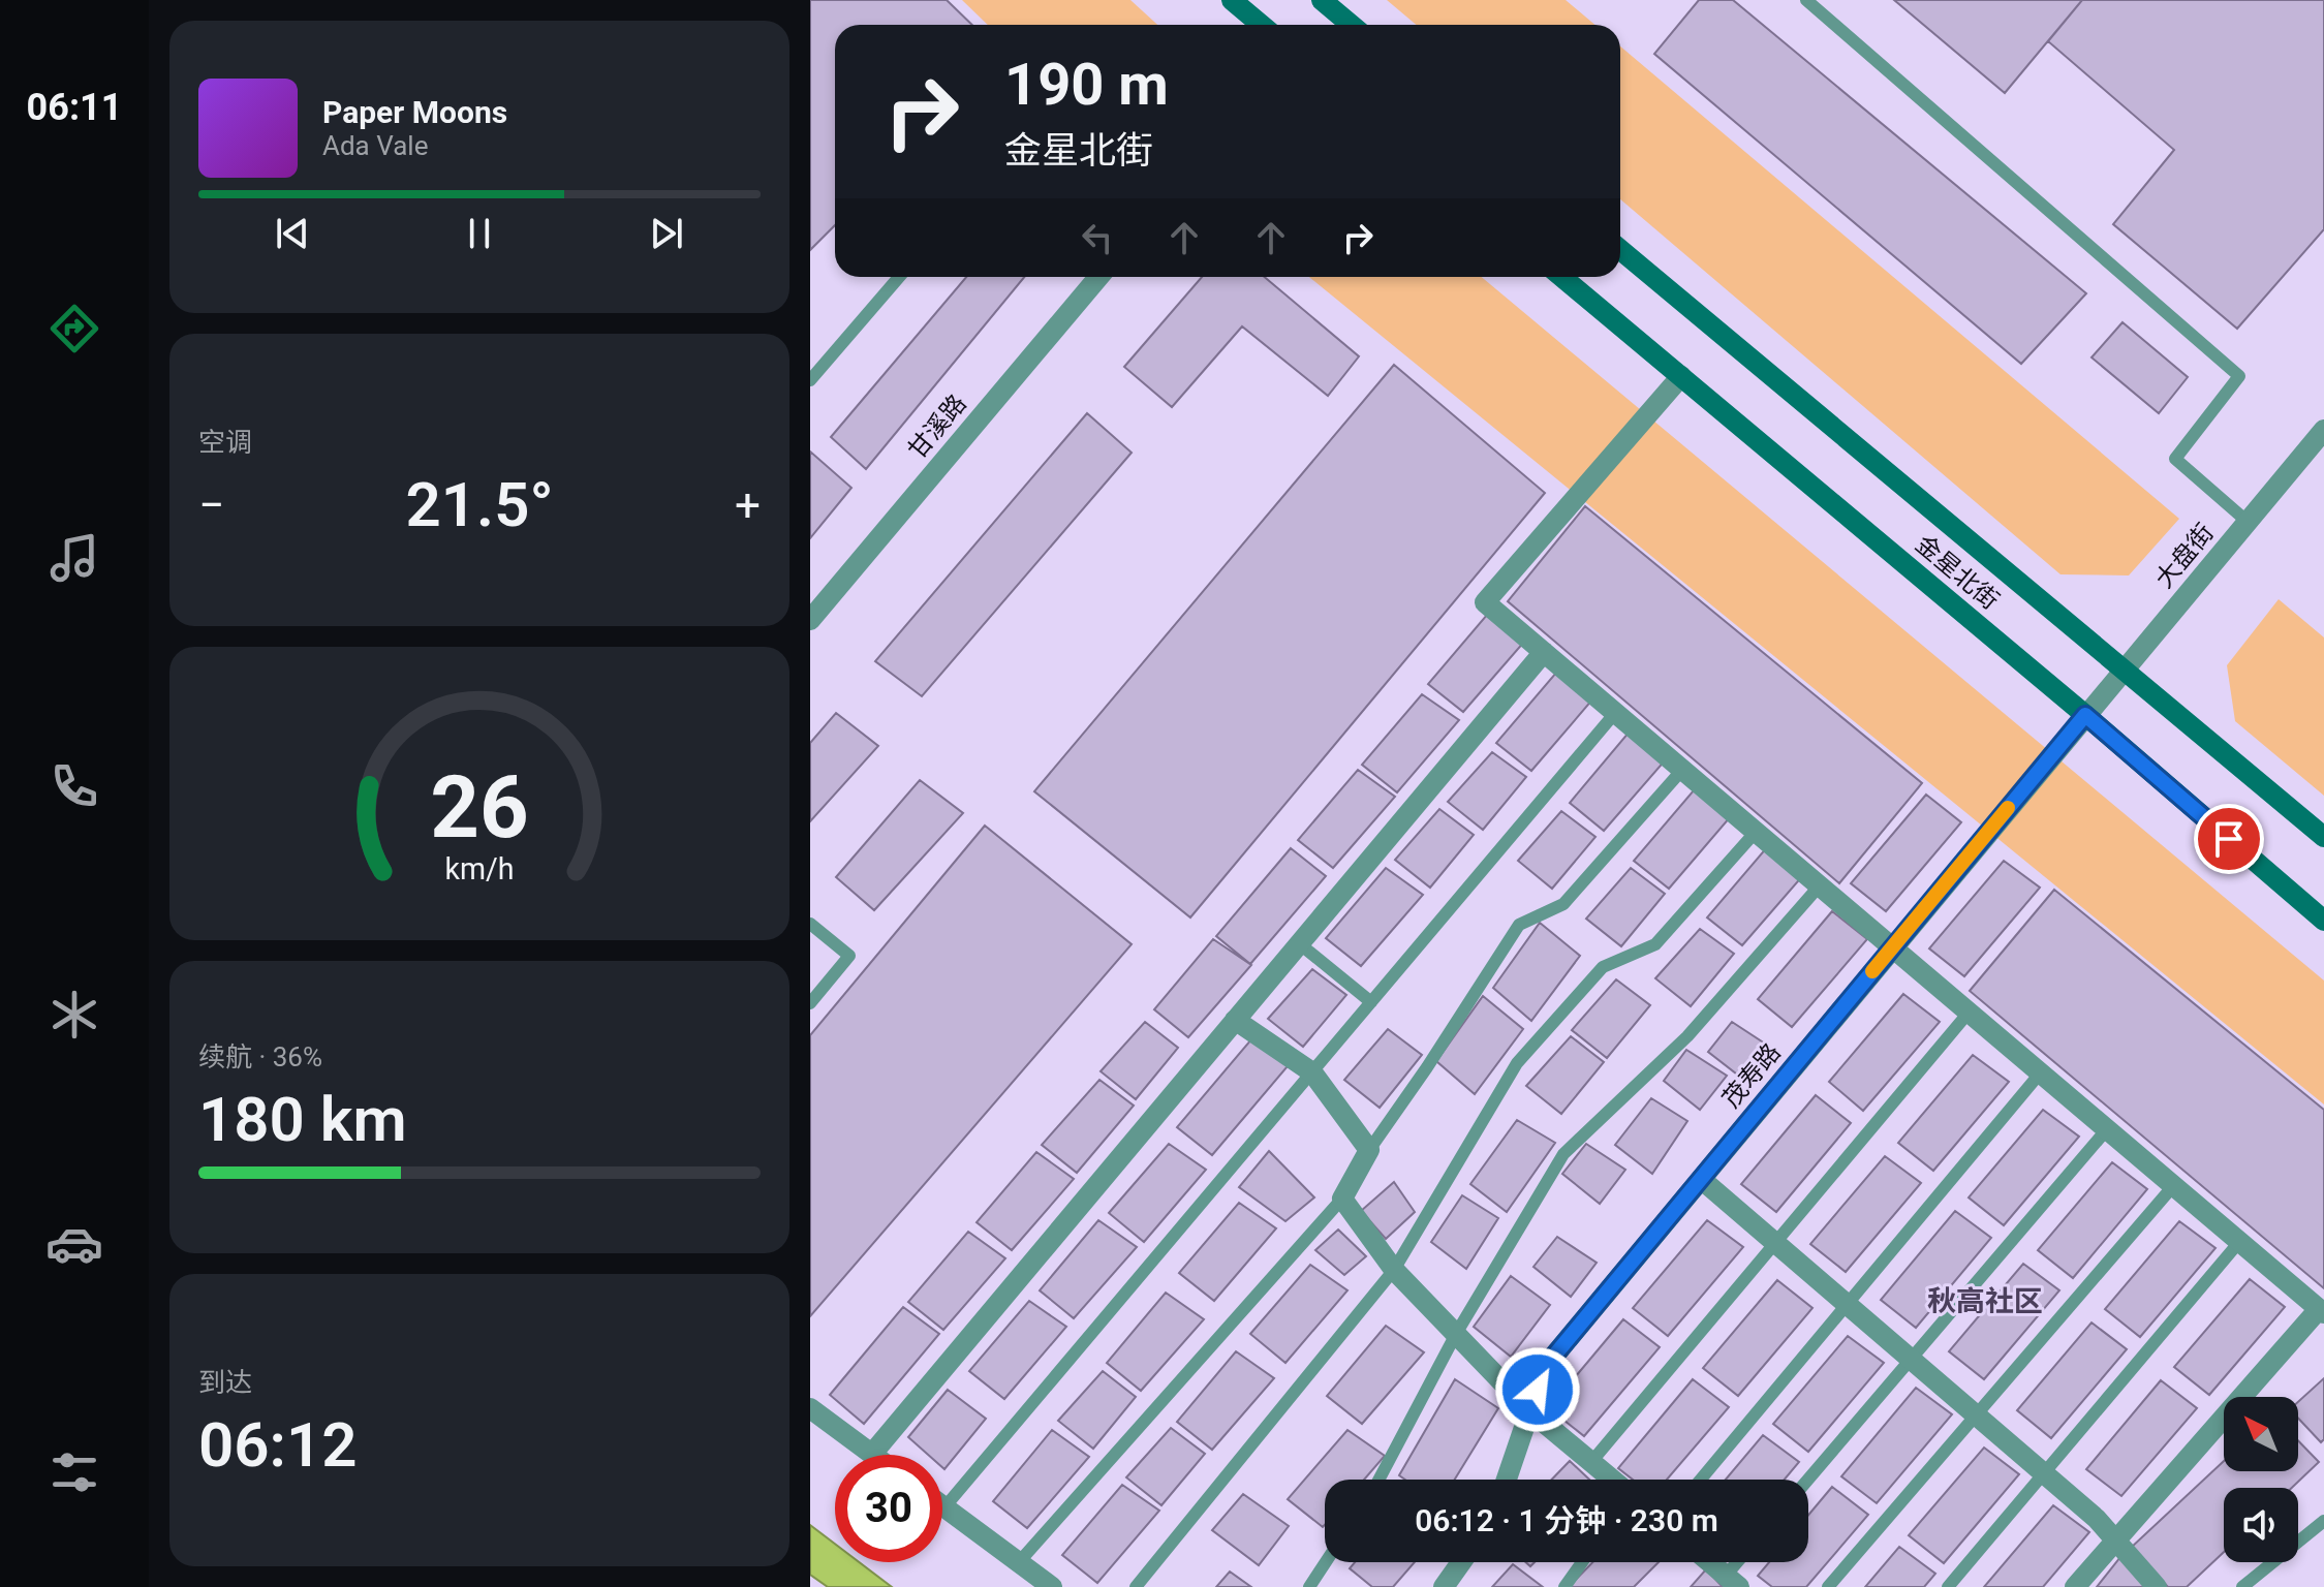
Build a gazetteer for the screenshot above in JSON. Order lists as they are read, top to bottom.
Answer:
{
  "streets": {
    "main road": ["金星北街"],
    "street": ["甘溪路", "大盘街", "茂寿路"]
  },
  "crossings": [
    ["大盘街", "金星北街"],
    ["大盘街", "茂寿路"],
    ["金星北街", "茂寿路"]
  ],
  "districts": ["秋高社区"],
  "north": "top left",
  "page": {
    "tabs": "06:11",
    "turn": ["190 m", "金星北街"],
    "song": ["Paper Moons", "Ada Vale"],
    "tile": [
      "空调",
      ["续航 · 36%", "180 km"],
      ["到达", "06:12"]
    ],
    "heat": ["−", "21.5°", "+"],
    "limit": "30",
    "trip": "06:12 · 1 分钟 · 230 m",
    "gauge": ["26", "km/h"]
  }
}
